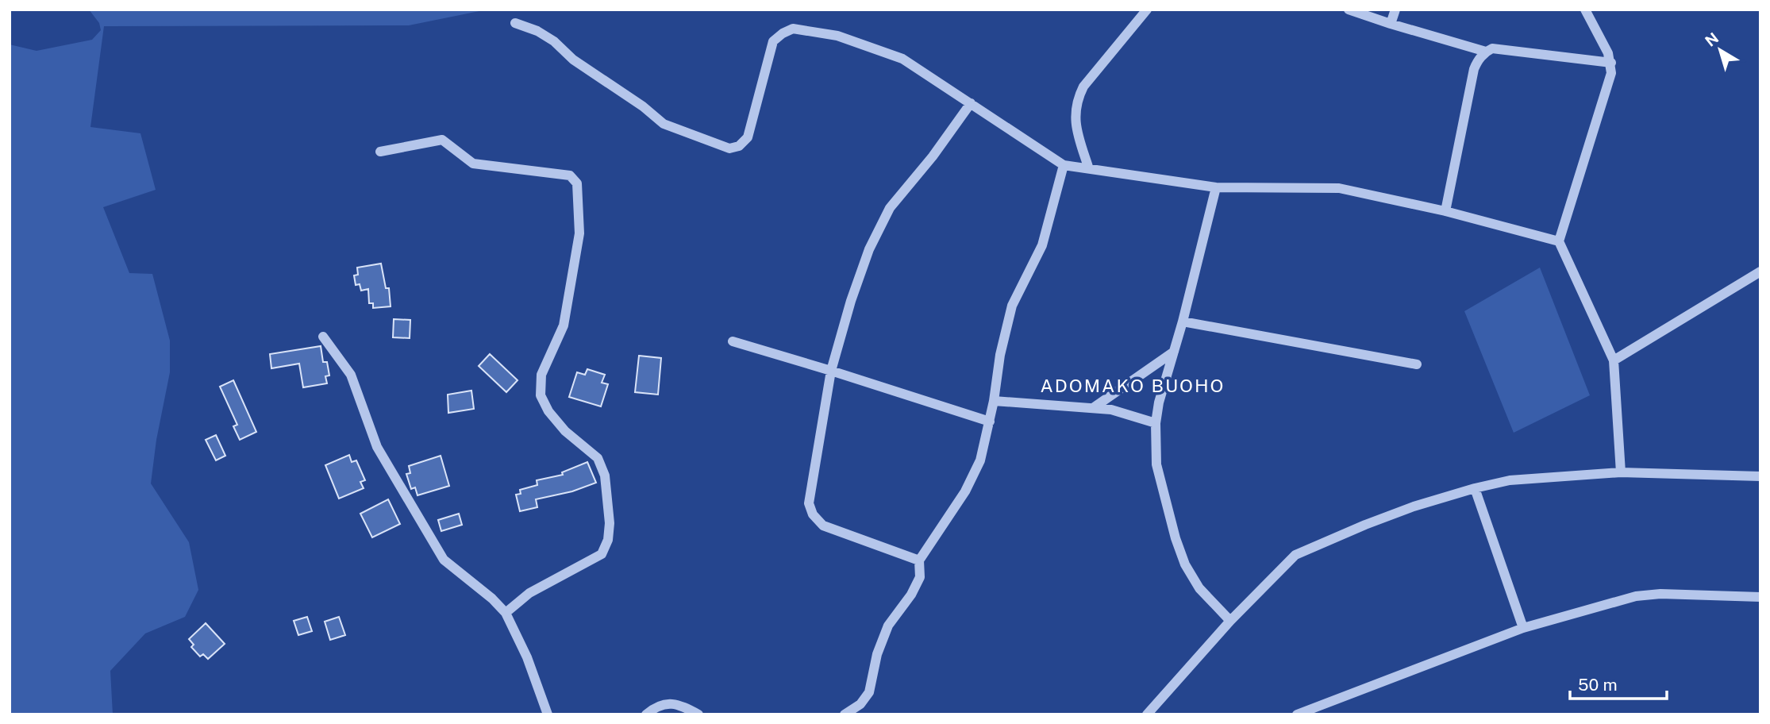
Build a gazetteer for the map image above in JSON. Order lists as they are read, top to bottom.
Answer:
{
  "districts": ["ADOMAKO BUOHO"],
  "scale_bar": "50 m",
  "north": "top left"
}
